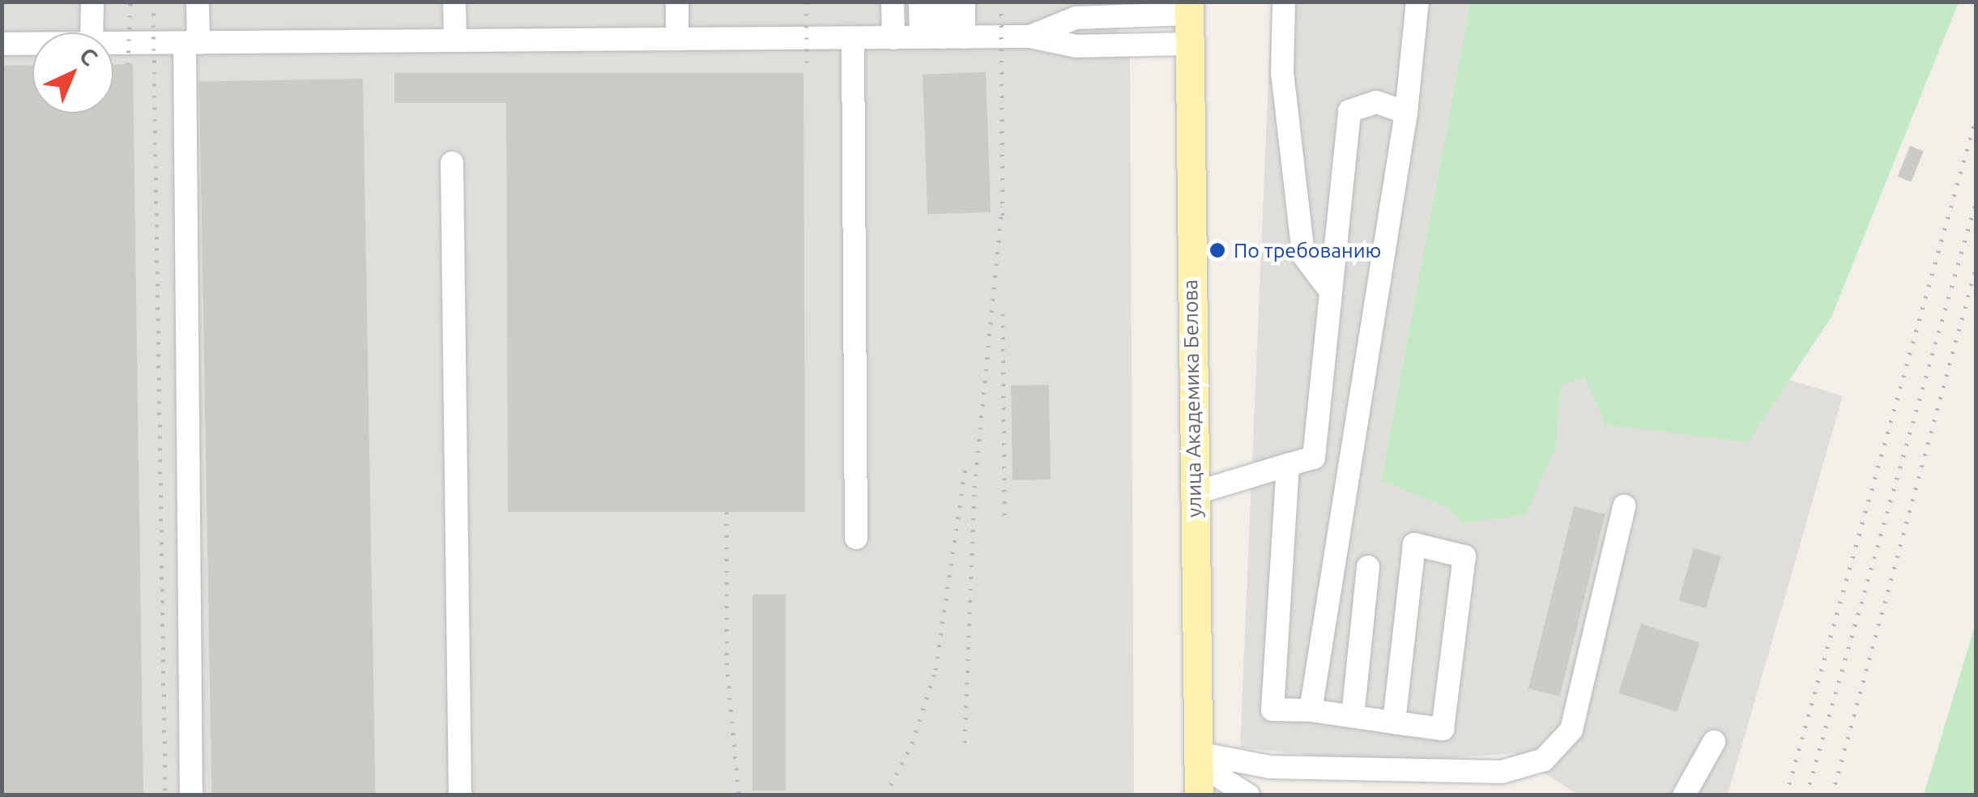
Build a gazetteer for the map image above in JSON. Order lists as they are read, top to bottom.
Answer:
{
  "streets": {
    "main road": ["улица Академика Белова"]
  },
  "places": ["По требованию"],
  "north": "top right"
}
